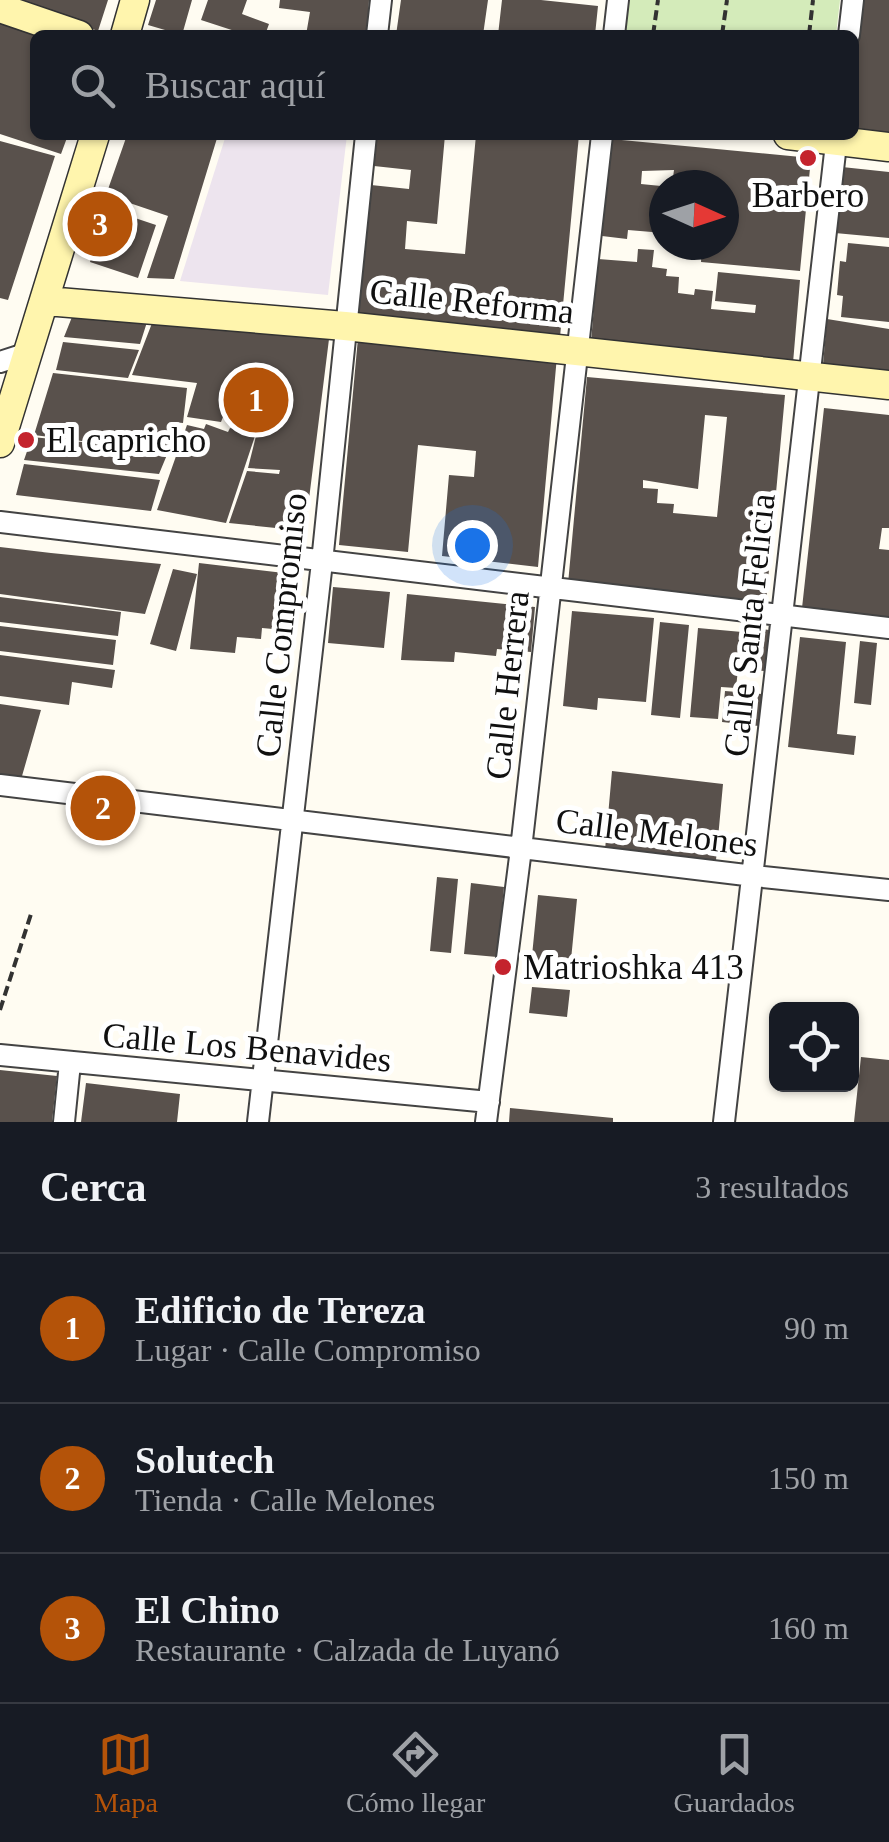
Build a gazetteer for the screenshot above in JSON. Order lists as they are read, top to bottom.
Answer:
{
  "streets": {
    "street": [
      "Calle Reforma",
      "Calle Compromiso",
      "Calle Santa Felicia",
      "Calle Herrera",
      "Calle Melones",
      "Calle Los Benavides"
    ]
  },
  "crossings": [
    ["Calle Reforma", "Calle Compromiso"],
    ["Calle Reforma", "Calle Santa Felicia"],
    ["Calle Reforma", "Calle Herrera"],
    ["Calle Compromiso", "Calle Melones"],
    ["Calle Compromiso", "Calle Los Benavides"],
    ["Calle Santa Felicia", "Calle Melones"],
    ["Calle Herrera", "Calle Melones"],
    ["Calle Herrera", "Calle Los Benavides"]
  ],
  "places": ["Barbero", "El capricho", "Matrioshka 413"],
  "north": "right",
  "page": {
    "search": "Buscar aquí",
    "pins": ["3", "1", "2"],
    "heading": ["Cerca", "3 resultados"],
    "list": [
      {
        "mark": "1",
        "name": "Edificio de Tereza",
        "note": "Lugar · Calle Compromiso",
        "value": "90 m"
      },
      {
        "mark": "2",
        "name": "Solutech",
        "note": "Tienda · Calle Melones",
        "value": "150 m"
      },
      {
        "mark": "3",
        "name": "El Chino",
        "note": "Restaurante · Calzada de Luyanó",
        "value": "160 m"
      }
    ],
    "nav": ["Mapa", "Cómo llegar", "Guardados"]
  }
}
